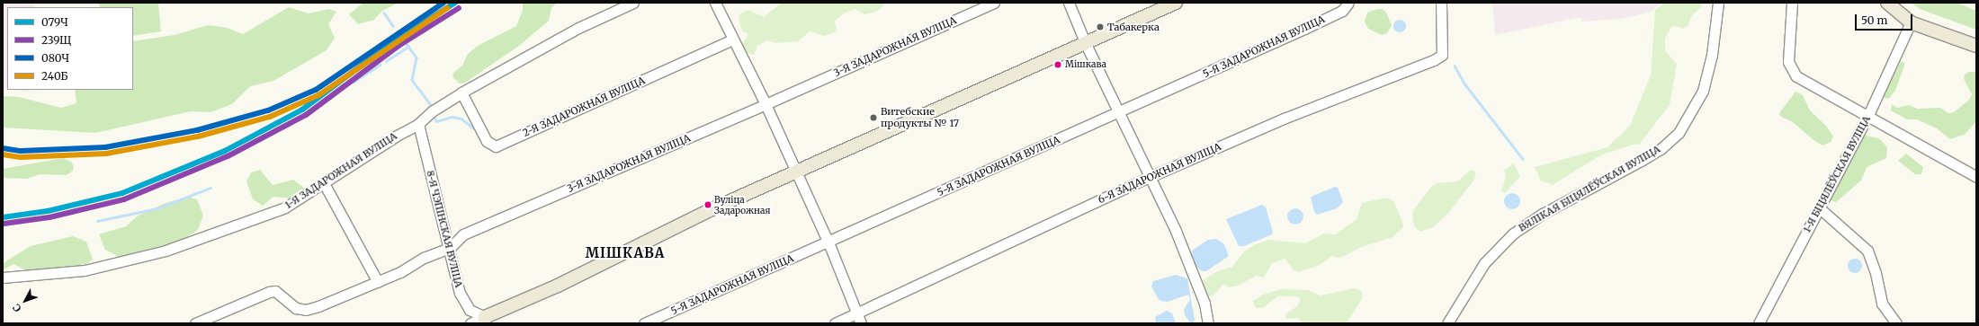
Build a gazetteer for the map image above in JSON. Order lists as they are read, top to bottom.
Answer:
{
  "streets": {
    "street": [
      "3-Я ЗАДАРОЖНАЯ ВУЛІЦА",
      "5-Я ЗАДАРОЖНАЯ ВУЛІЦА",
      "2-Я ЗАДАРОЖНАЯ ВУЛІЦА",
      "1-Я ЗАДАРОЖНАЯ ВУЛІЦА",
      "6-Я ЗАДАРОЖНАЯ ВУЛІЦА",
      "1-Я БІЦЯЛЁЎСКАЯ ВУЛІЦА",
      "ВЯЛІКАЯ БІЦЯЛЁЎСКАЯ ВУЛІЦА",
      "8-Я ЧЭПІНСКАЯ ВУЛІЦА"
    ]
  },
  "crossings": [
    ["3-Я ЗАДАРОЖНАЯ ВУЛІЦА", "8-Я ЧЭПІНСКАЯ ВУЛІЦА"],
    ["2-Я ЗАДАРОЖНАЯ ВУЛІЦА", "1-Я ЗАДАРОЖНАЯ ВУЛІЦА"],
    ["1-Я ЗАДАРОЖНАЯ ВУЛІЦА", "8-Я ЧЭПІНСКАЯ ВУЛІЦА"]
  ],
  "districts": ["МІШКАВА"],
  "places": [
    "Табакерка",
    "Мішкава",
    "Витебские продукты № 17",
    "Вуліца Задарожная"
  ],
  "lines": [
    "transit line 079Ч",
    "transit line 080Ч",
    "transit line 239Щ",
    "transit line 240Б"
  ],
  "legend": [
    "079Ч",
    "239Щ",
    "080Ч",
    "240Б"
  ],
  "scale_bar": "50 m",
  "north": "bottom left"
}
